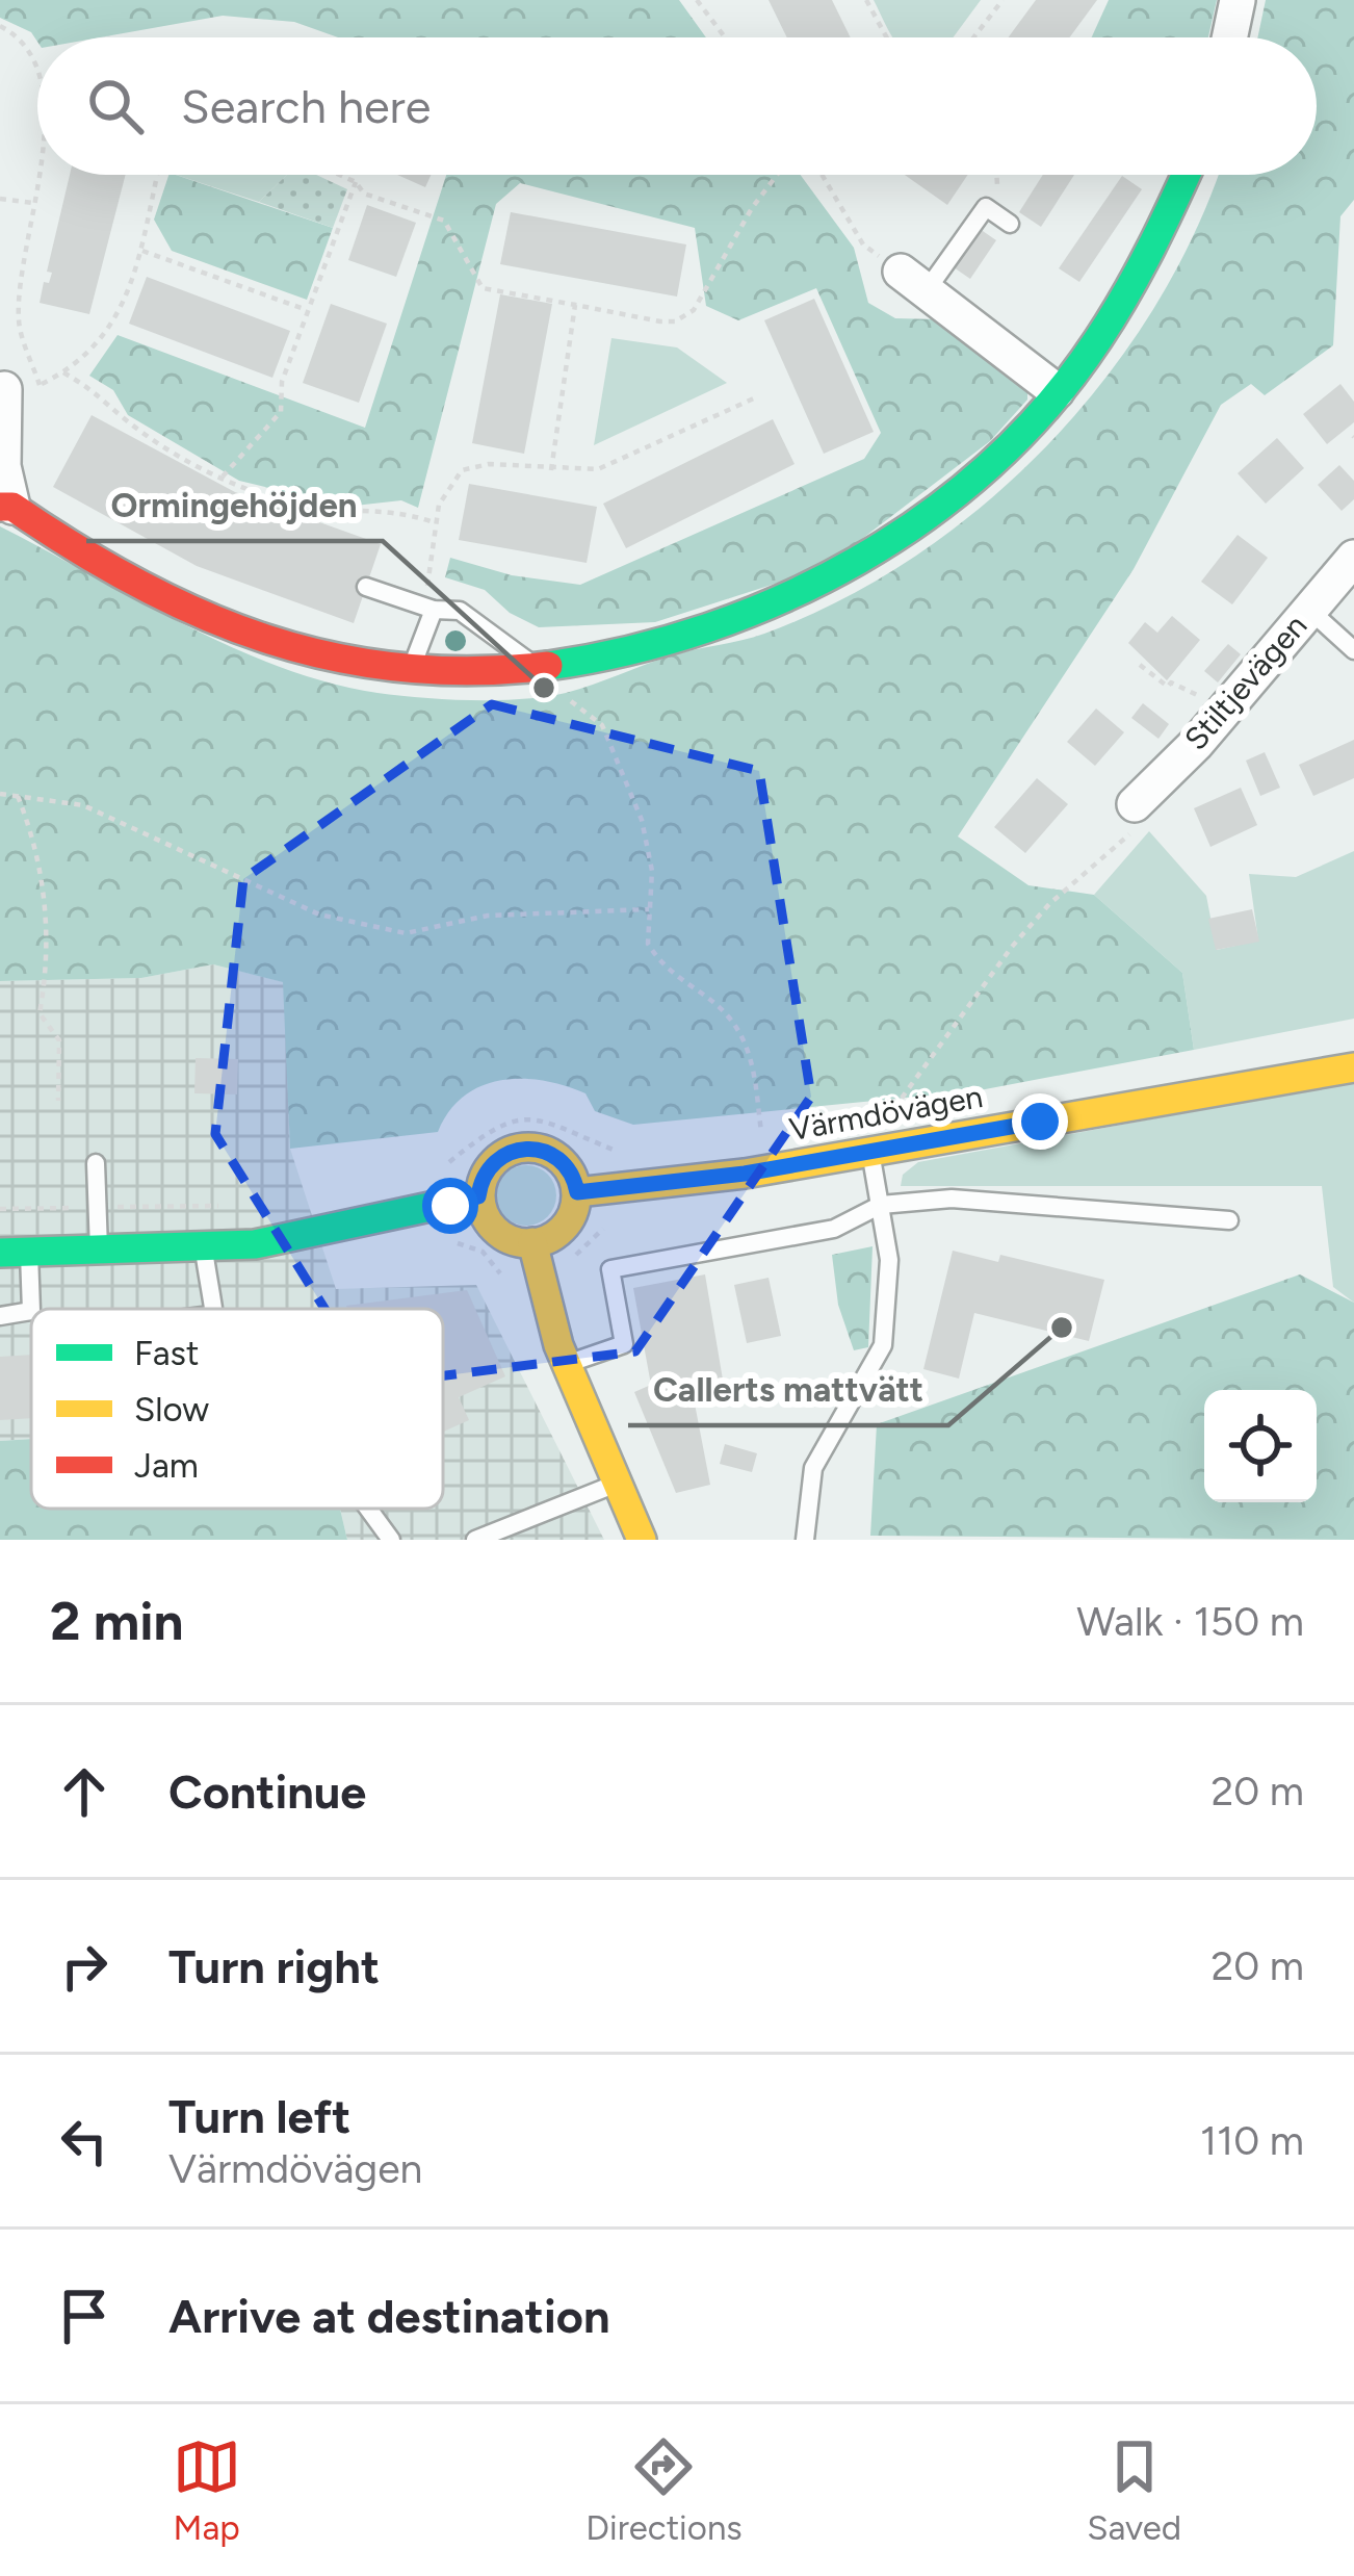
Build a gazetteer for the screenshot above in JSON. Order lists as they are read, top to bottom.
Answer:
{
  "streets": {
    "street": ["Stiltjevägen", "Värmdövägen"]
  },
  "places": ["Ormingehöjden", "Callerts mattvätt"],
  "legend": ["Fast", "Slow", "Jam"],
  "page": {
    "search": "Search here",
    "heading": ["2 min", "Walk · 150 m"],
    "list": [
      ["Continue", "20 m"],
      ["Turn right", "20 m"],
      ["Turn left", "Värmdövägen", "110 m"],
      "Arrive at destination"
    ],
    "nav": ["Map", "Directions", "Saved"]
  }
}
